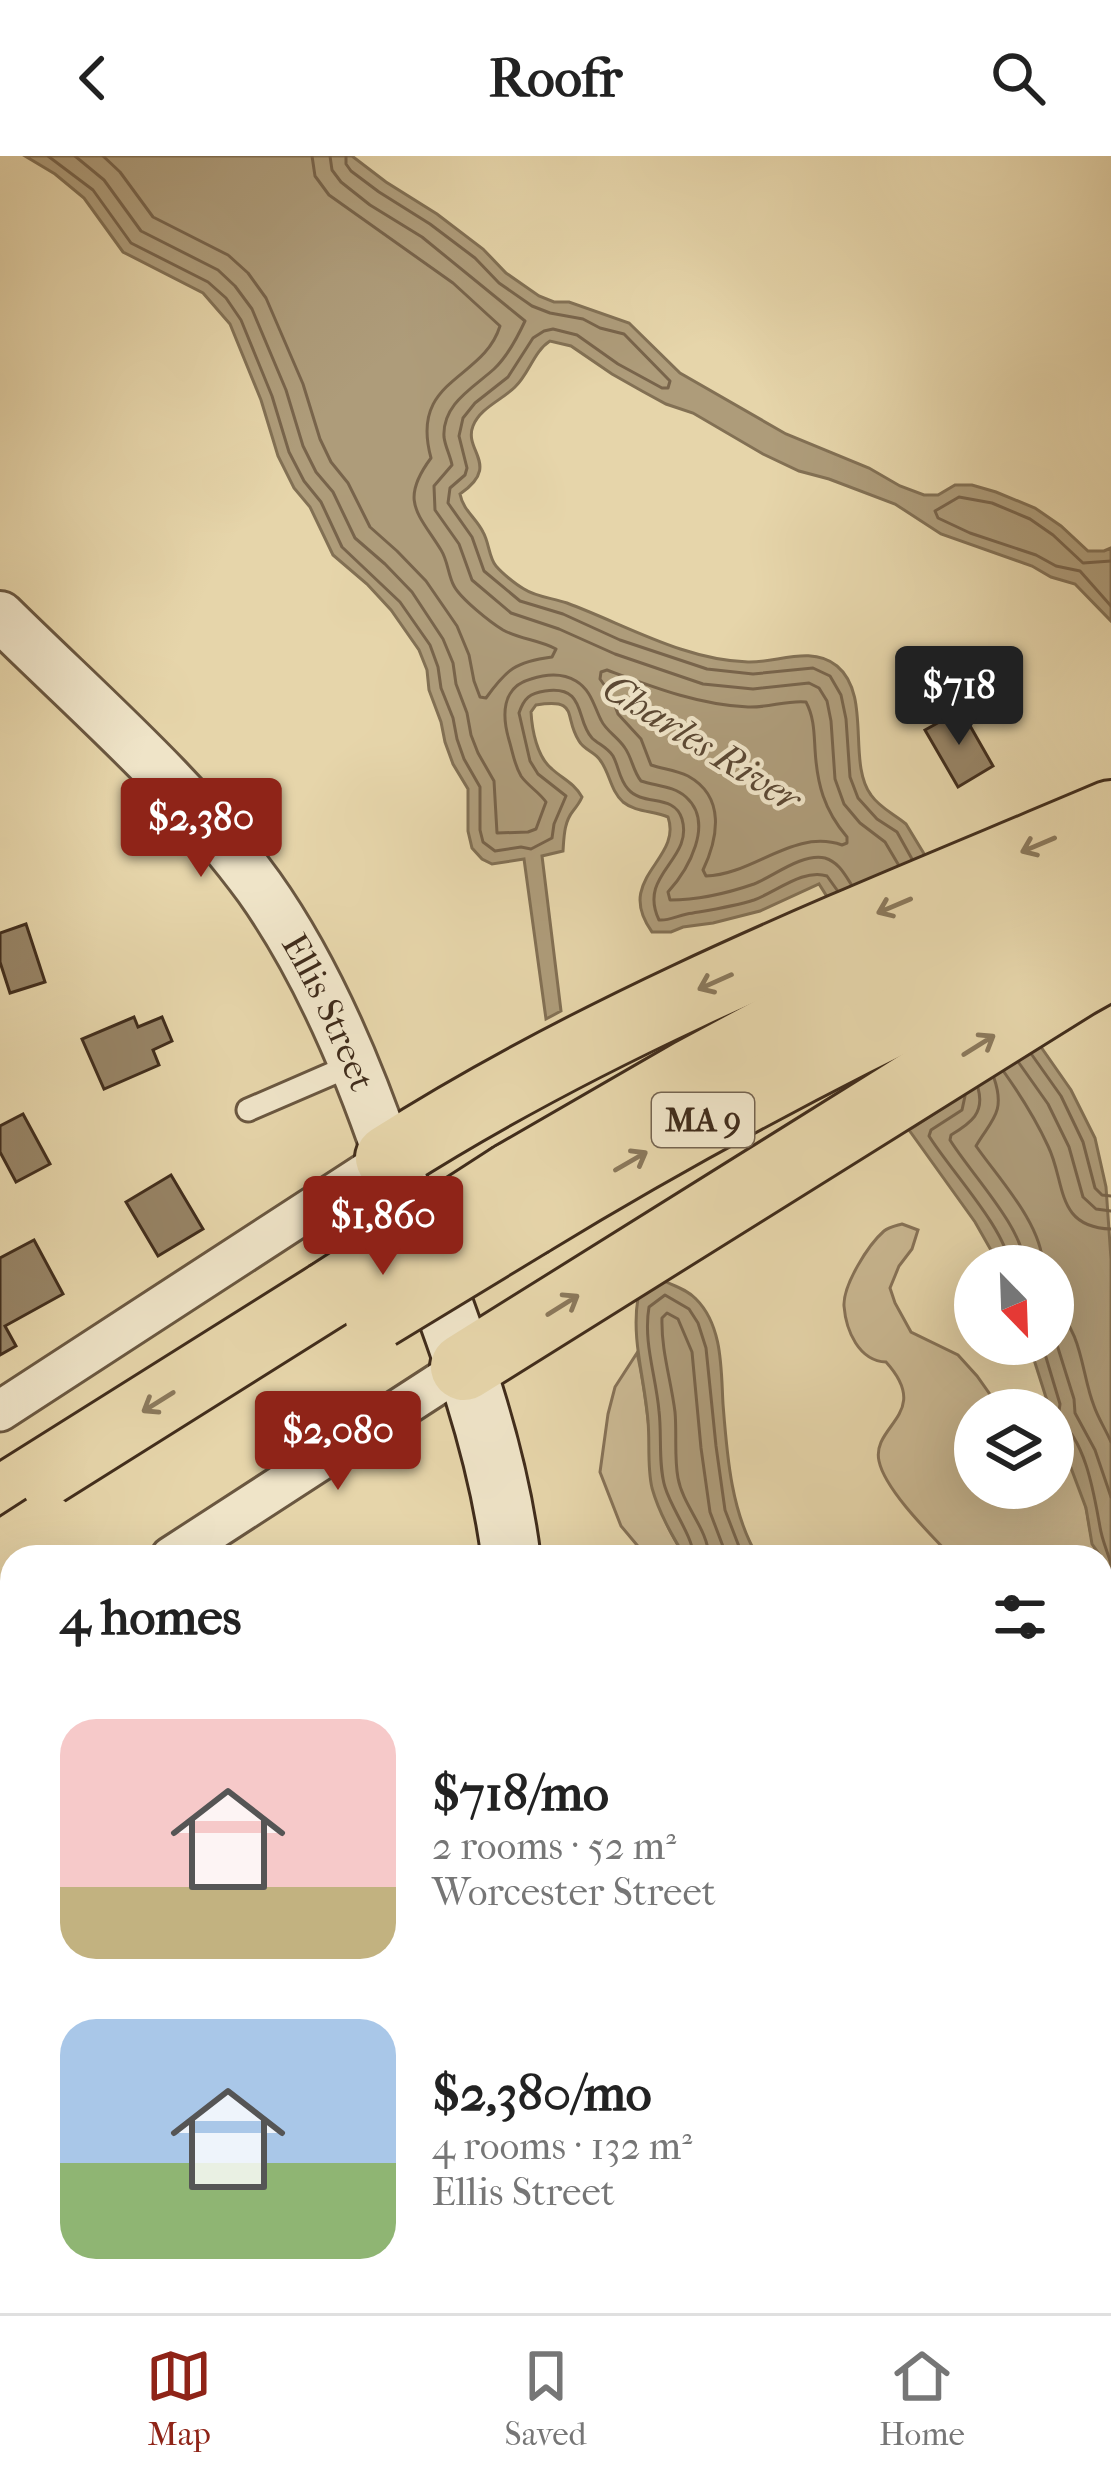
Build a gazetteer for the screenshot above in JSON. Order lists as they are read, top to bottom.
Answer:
{
  "streets": {
    "highway": ["MA 9"],
    "street": ["Ellis Street"]
  },
  "water": ["Charles River"],
  "north": "bottom right",
  "page": {
    "header": "Roofr",
    "price": [
      "$718",
      "$2,380",
      "$1,860",
      "$2,080"
    ],
    "heading": "4 homes",
    "list": [
      {
        "name": "$718/mo",
        "note": "2 rooms · 52 m² · Worcester Street"
      },
      {
        "name": "$2,380/mo",
        "note": "4 rooms · 132 m² · Ellis Street"
      }
    ],
    "tabs": ["Map", "Saved", "Home"]
  }
}
